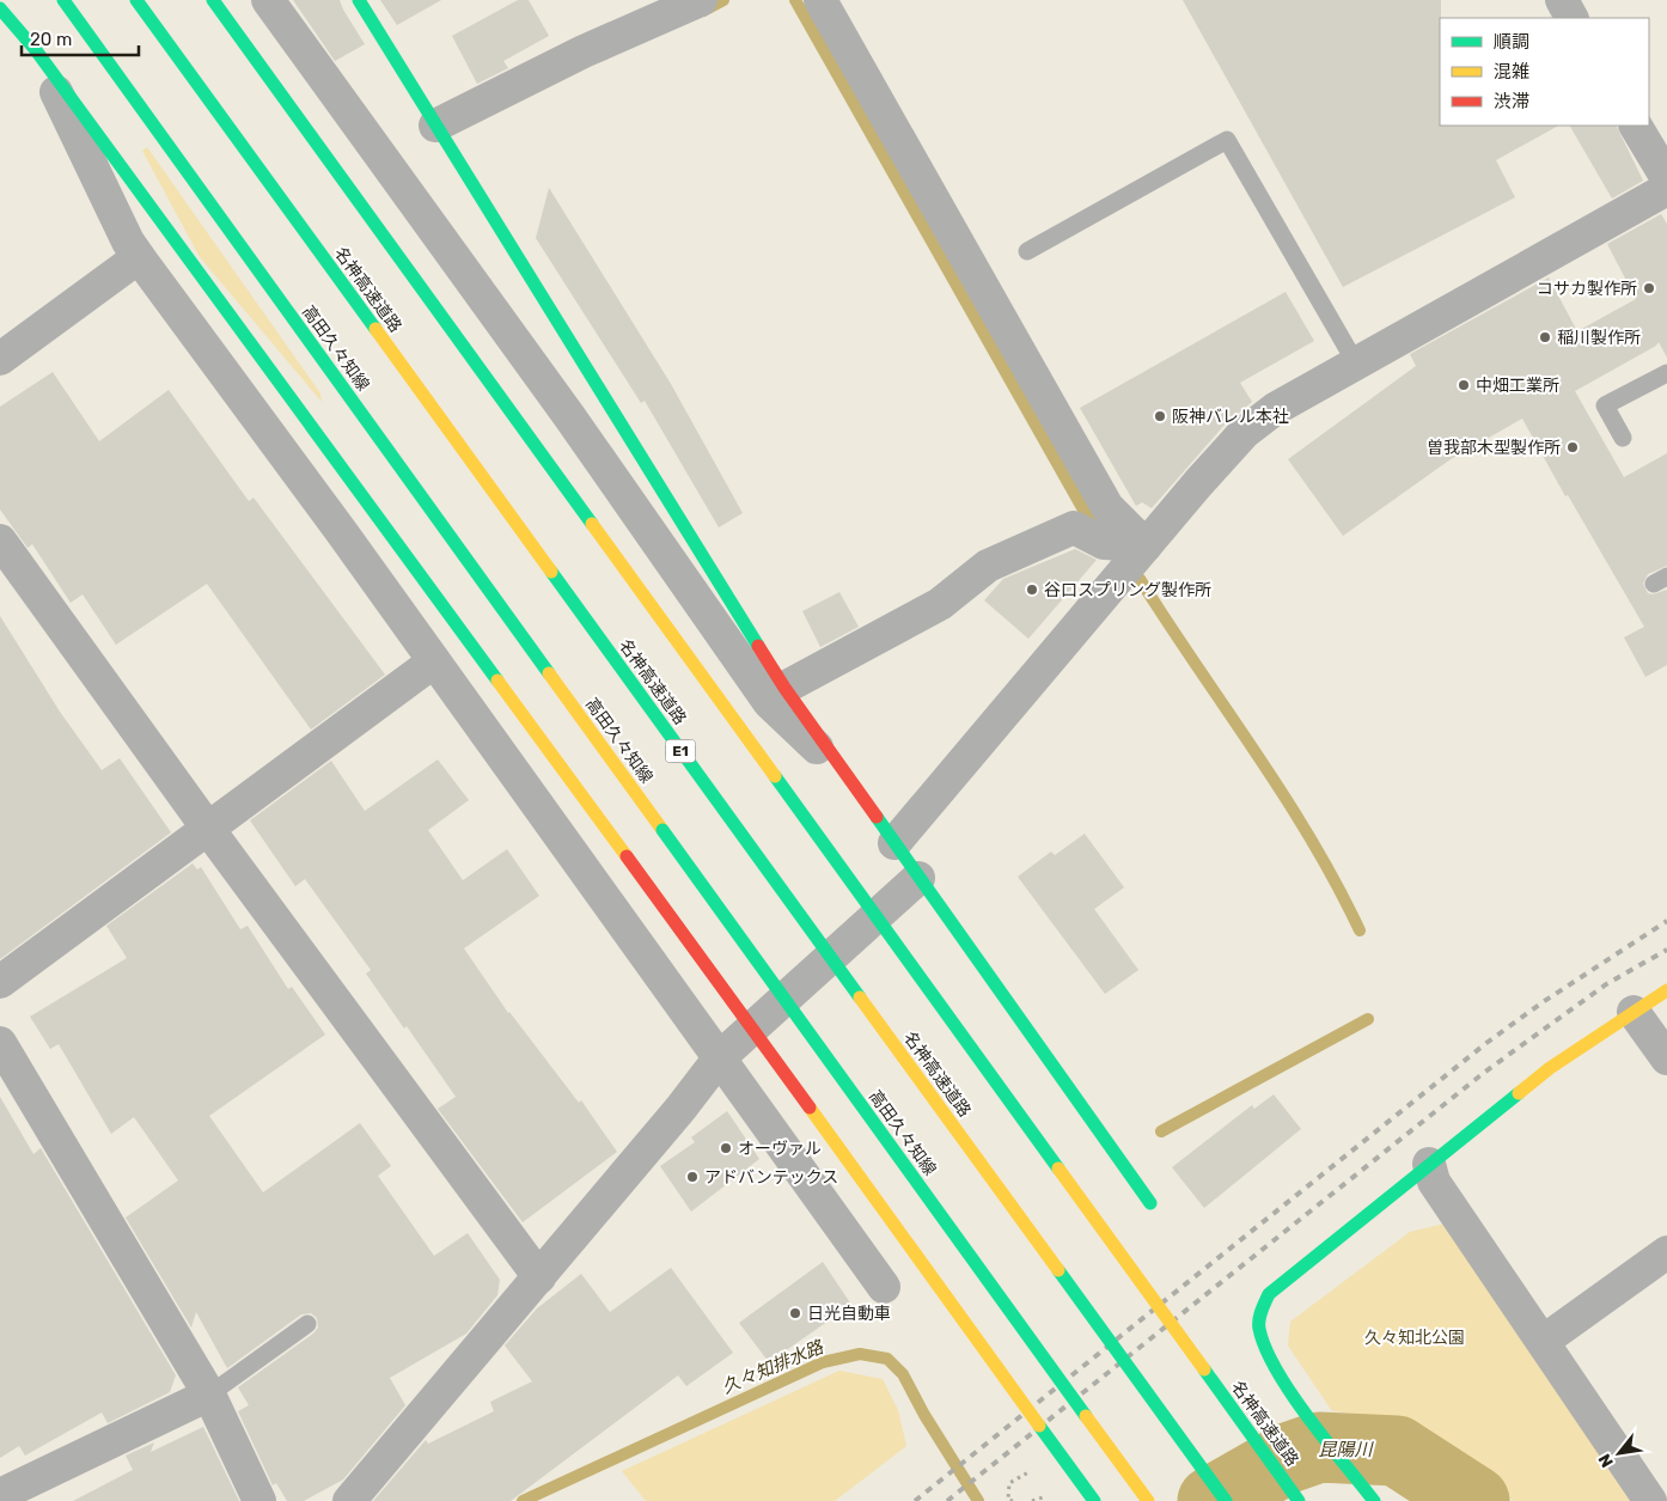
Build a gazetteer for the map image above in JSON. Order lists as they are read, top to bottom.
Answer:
{
  "streets": {
    "main road": ["名神高速道路", "高田久々知線", "E1"]
  },
  "water": ["久々知排水路", "昆陽川"],
  "parks": ["久々知北公園"],
  "places": [
    "コサカ製作所",
    "稲川製作所",
    "中畑工業所",
    "阪神バレル本社",
    "曽我部木型製作所",
    "谷口スプリング製作所",
    "オーヴァル",
    "アドバンテックス",
    "日光自動車"
  ],
  "legend": ["順調", "混雑", "渋滞"],
  "scale_bar": "20 m",
  "north": "bottom left"
}
